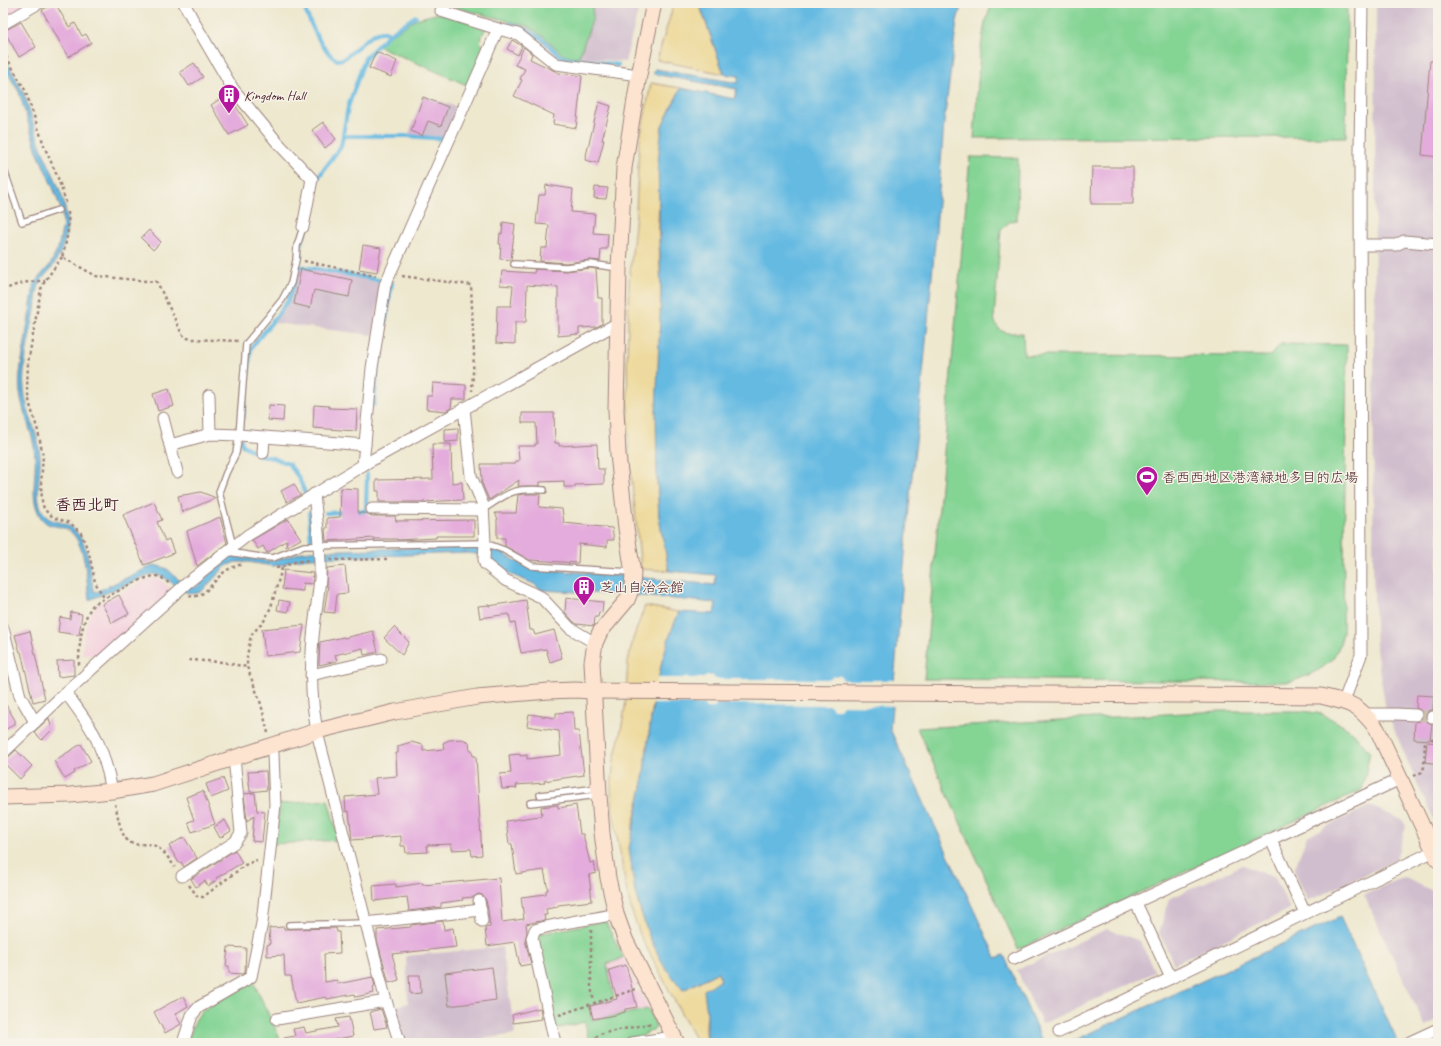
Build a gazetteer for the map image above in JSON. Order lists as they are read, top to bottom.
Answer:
{
  "districts": ["香西北町"],
  "places": {
    "building": ["Kingdom Hall", "芝山自治会館"],
    "sports": ["香西西地区港湾緑地多目的広場"]
  }
}
